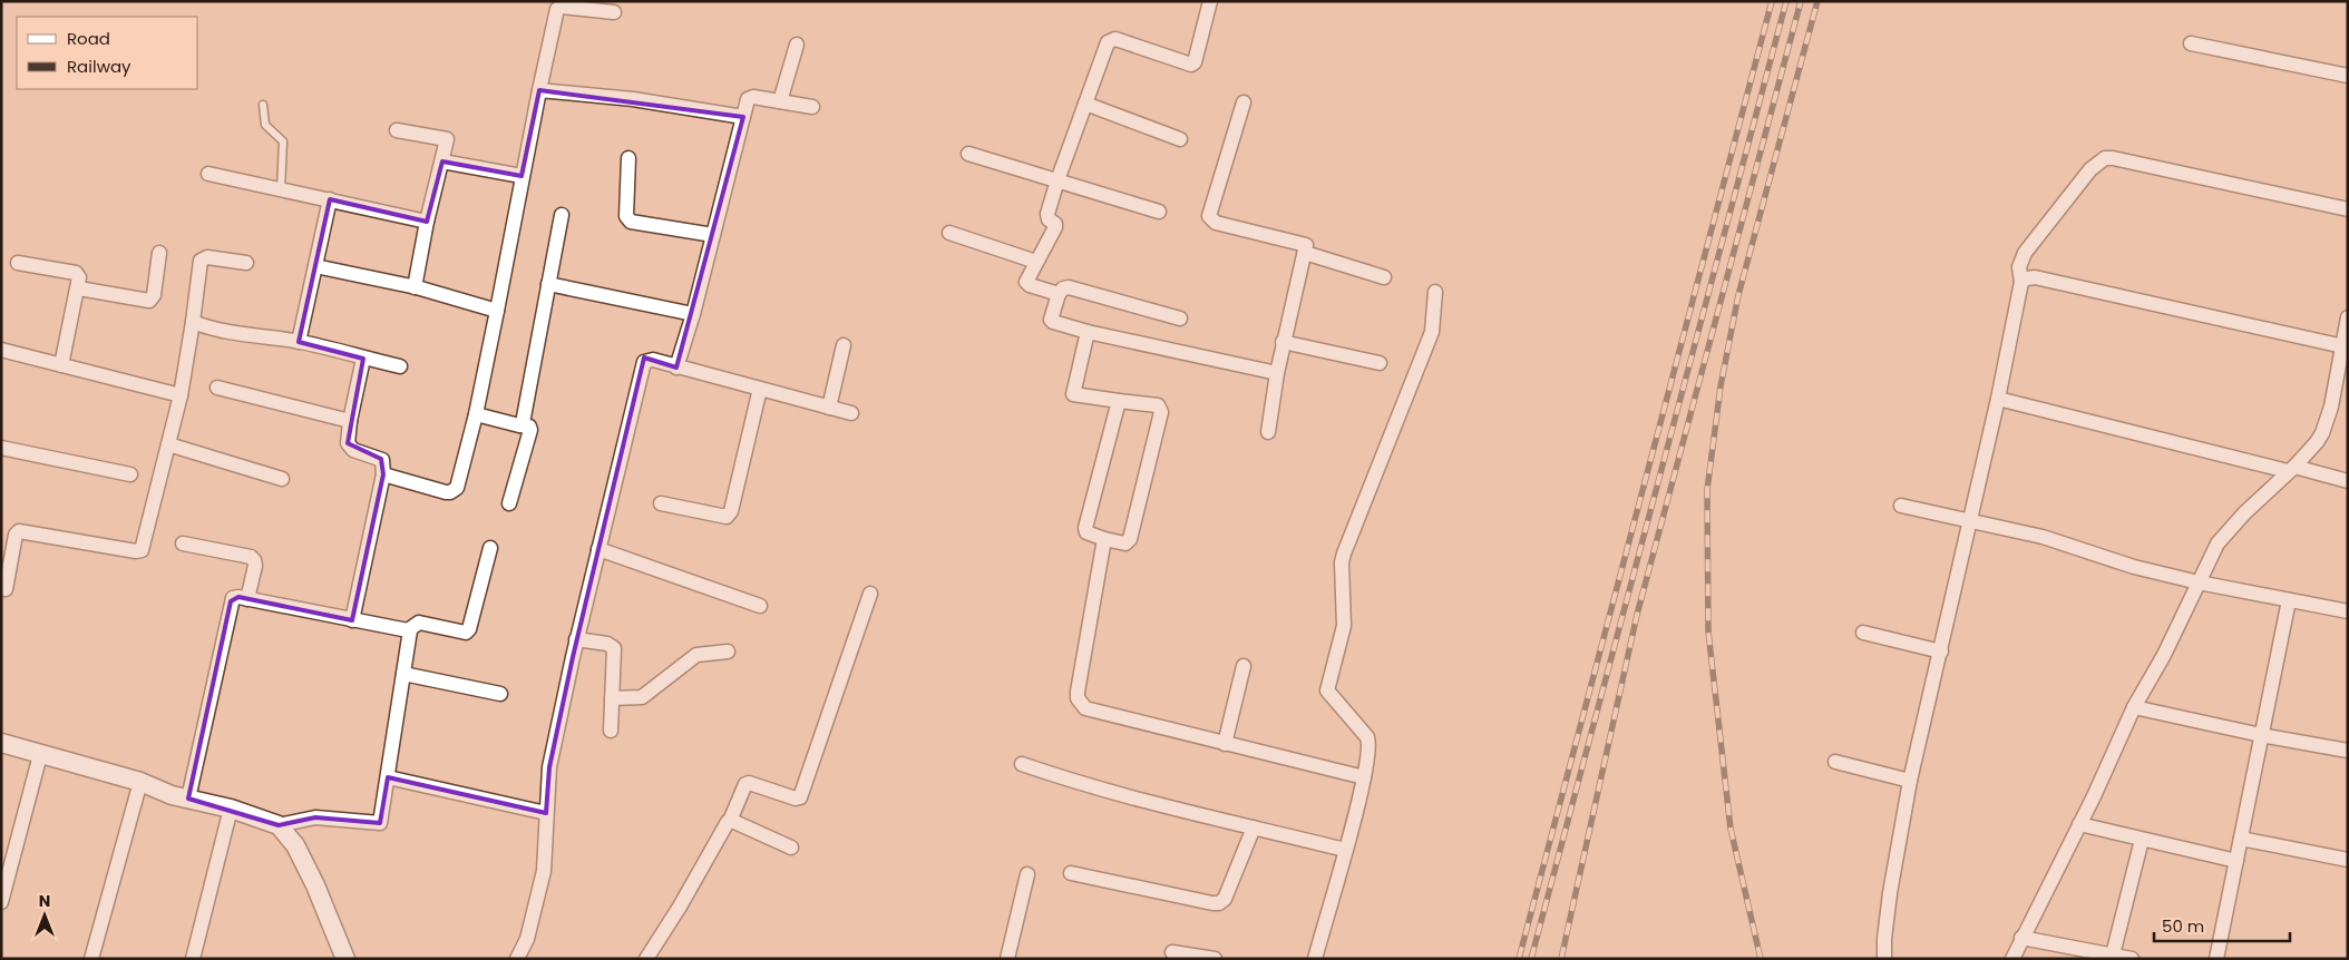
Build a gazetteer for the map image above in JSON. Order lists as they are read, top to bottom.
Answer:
{
  "legend": ["Road", "Railway"],
  "scale_bar": "50 m",
  "north": "top"
}
